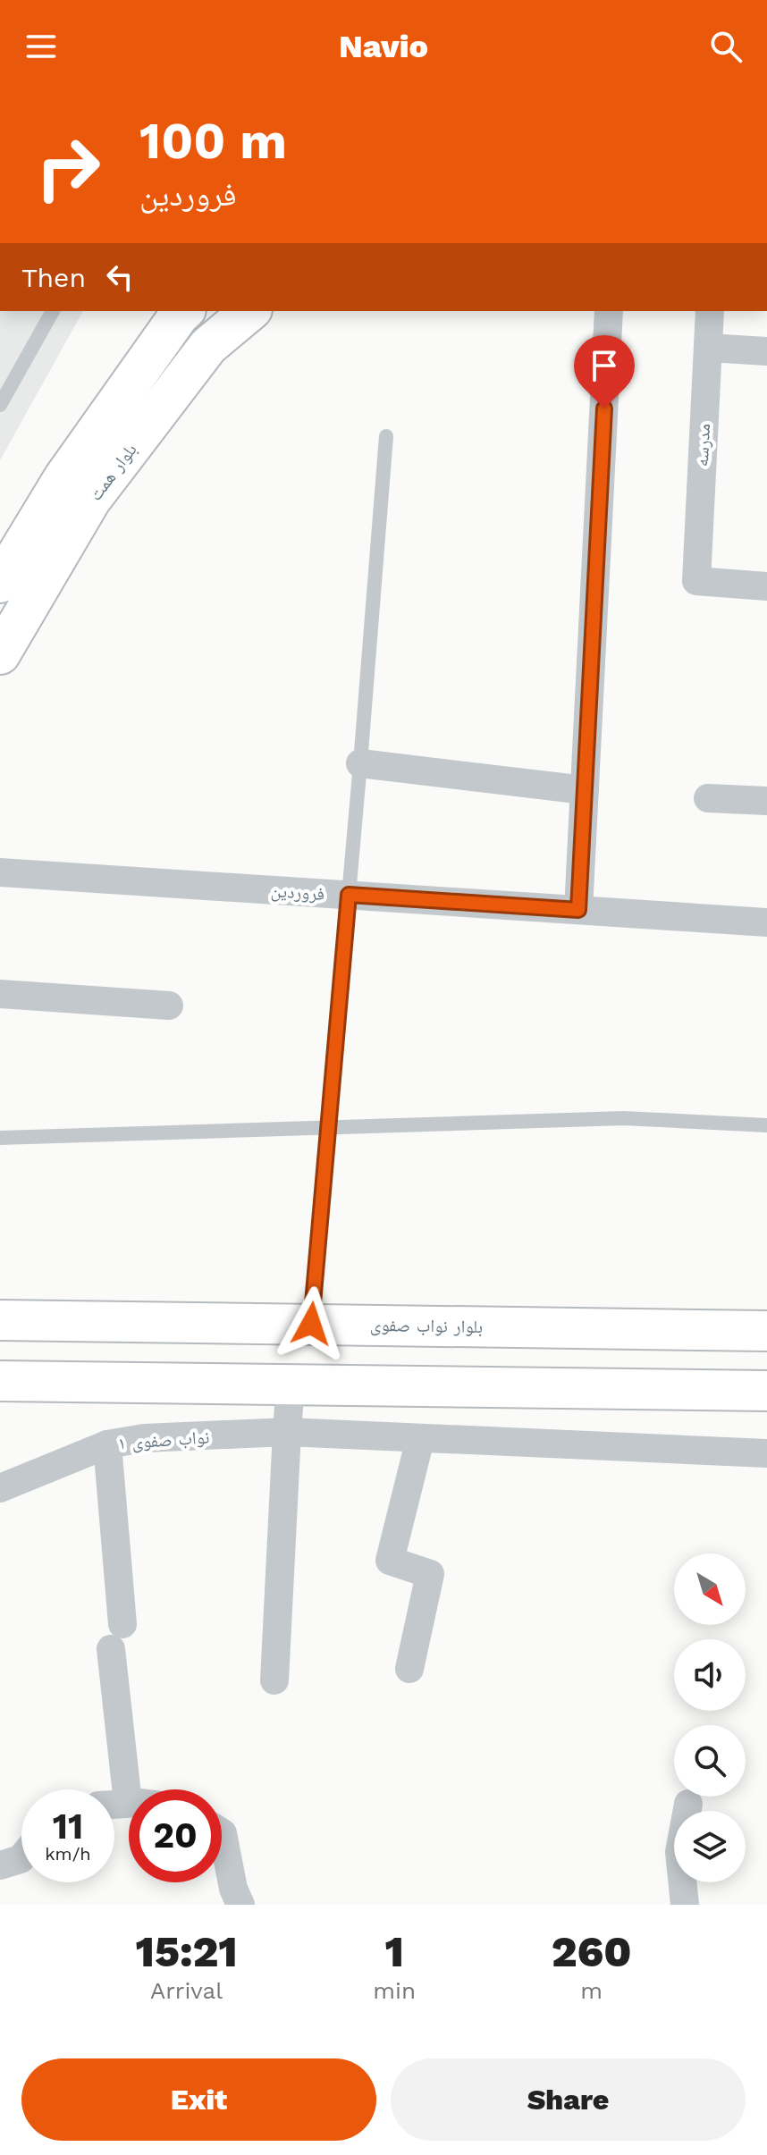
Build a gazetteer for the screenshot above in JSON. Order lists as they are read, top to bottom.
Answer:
{
  "streets": {
    "main road": ["بلوار همت", "بلوار نواب صفوی"],
    "street": ["مدرسه", "فروردین", "نواب صفوی ۱"]
  },
  "north": "bottom right",
  "page": {
    "header": "Navio",
    "turn": ["100 m", "فروردین"],
    "then": "Then",
    "speed": "11 km/h",
    "limit": "20",
    "eta": [
      "15:21",
      "Arrival",
      "1",
      "min",
      "260",
      "m"
    ],
    "buttons": ["Exit", "Share"]
  }
}
